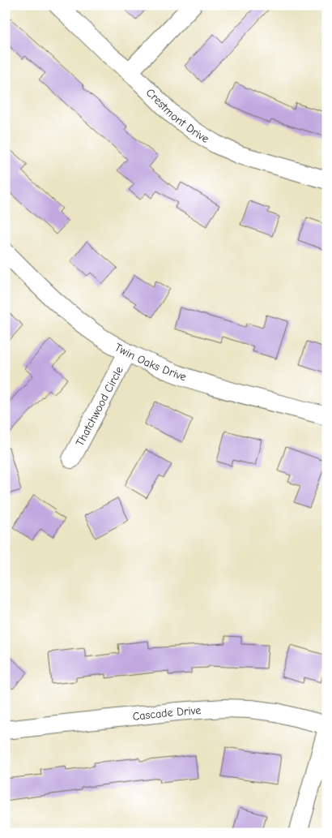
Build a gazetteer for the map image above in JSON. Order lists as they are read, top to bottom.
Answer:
{
  "streets": {
    "street": [
      "Crestmont Drive",
      "Twin Oaks Drive",
      "Thatchwood Circle",
      "Cascade Drive"
    ]
  },
  "crossings": [
    ["Twin Oaks Drive", "Thatchwood Circle"]
  ]
}
